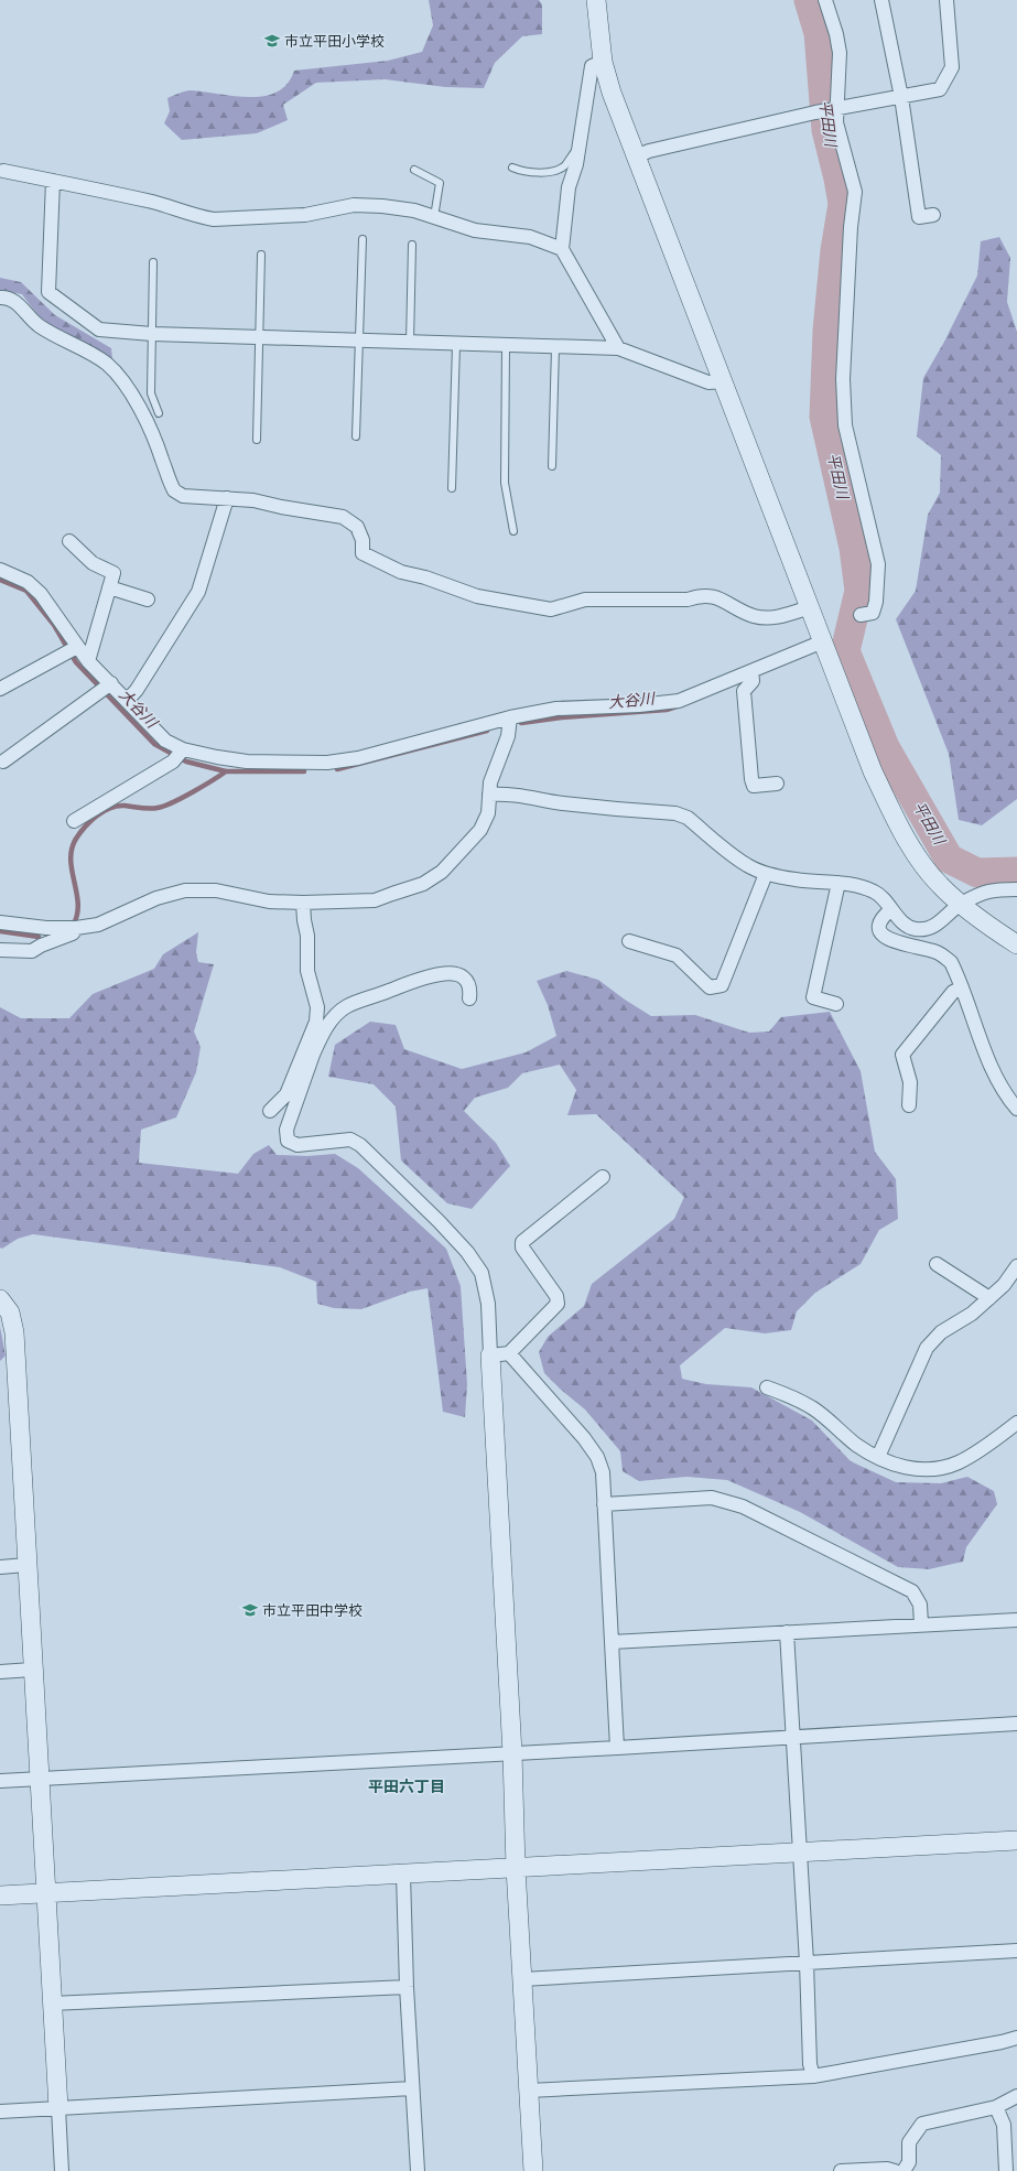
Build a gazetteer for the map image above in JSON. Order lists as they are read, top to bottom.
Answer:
{
  "districts": ["平田六丁目"],
  "water": ["平田川", "大谷川"],
  "places": {
    "school or university": ["市立平田小学校", "市立平田中学校"]
  }
}
